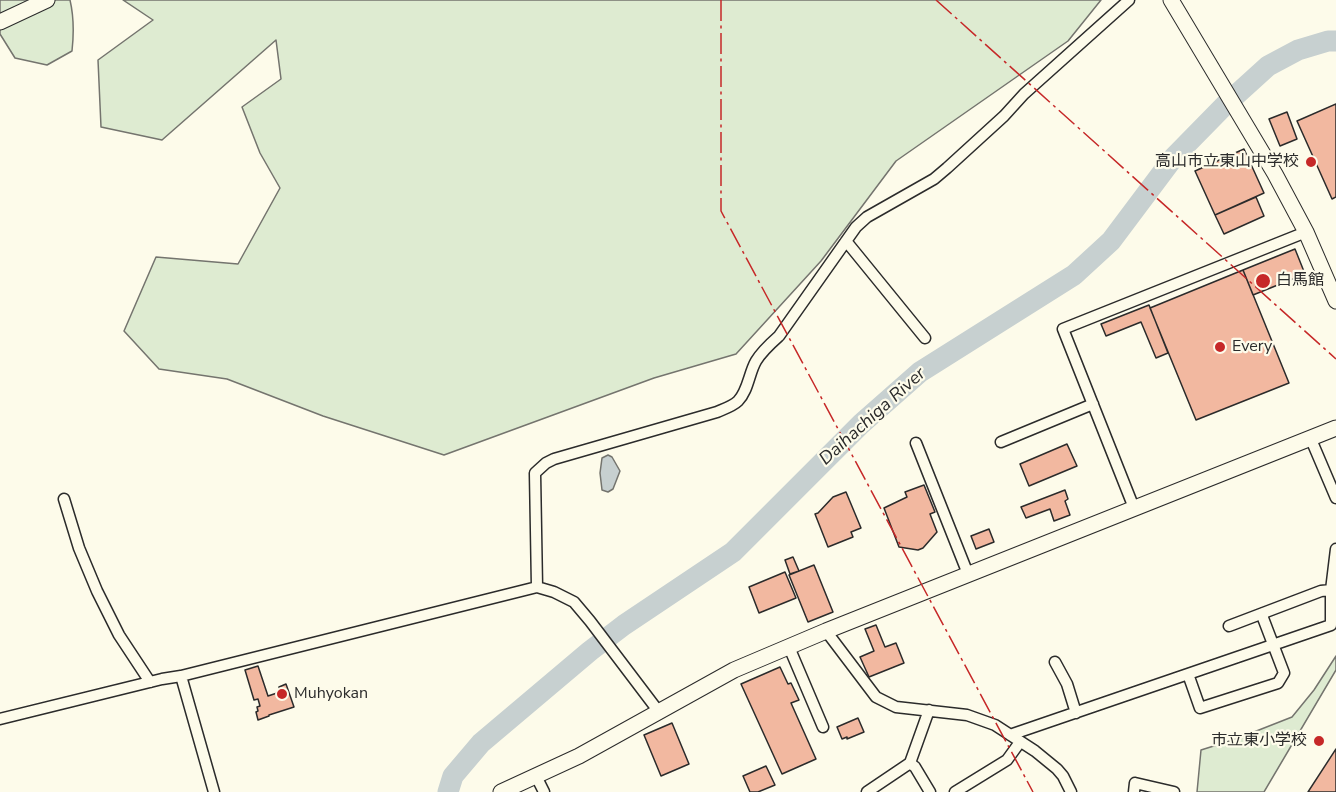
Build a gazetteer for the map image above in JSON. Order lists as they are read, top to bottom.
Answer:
{
  "water": ["Daihachiga River"],
  "places": [
    "高山市立東山中学校",
    "白馬館",
    "Every",
    "Muhyokan",
    "市立東小学校"
  ]
}
